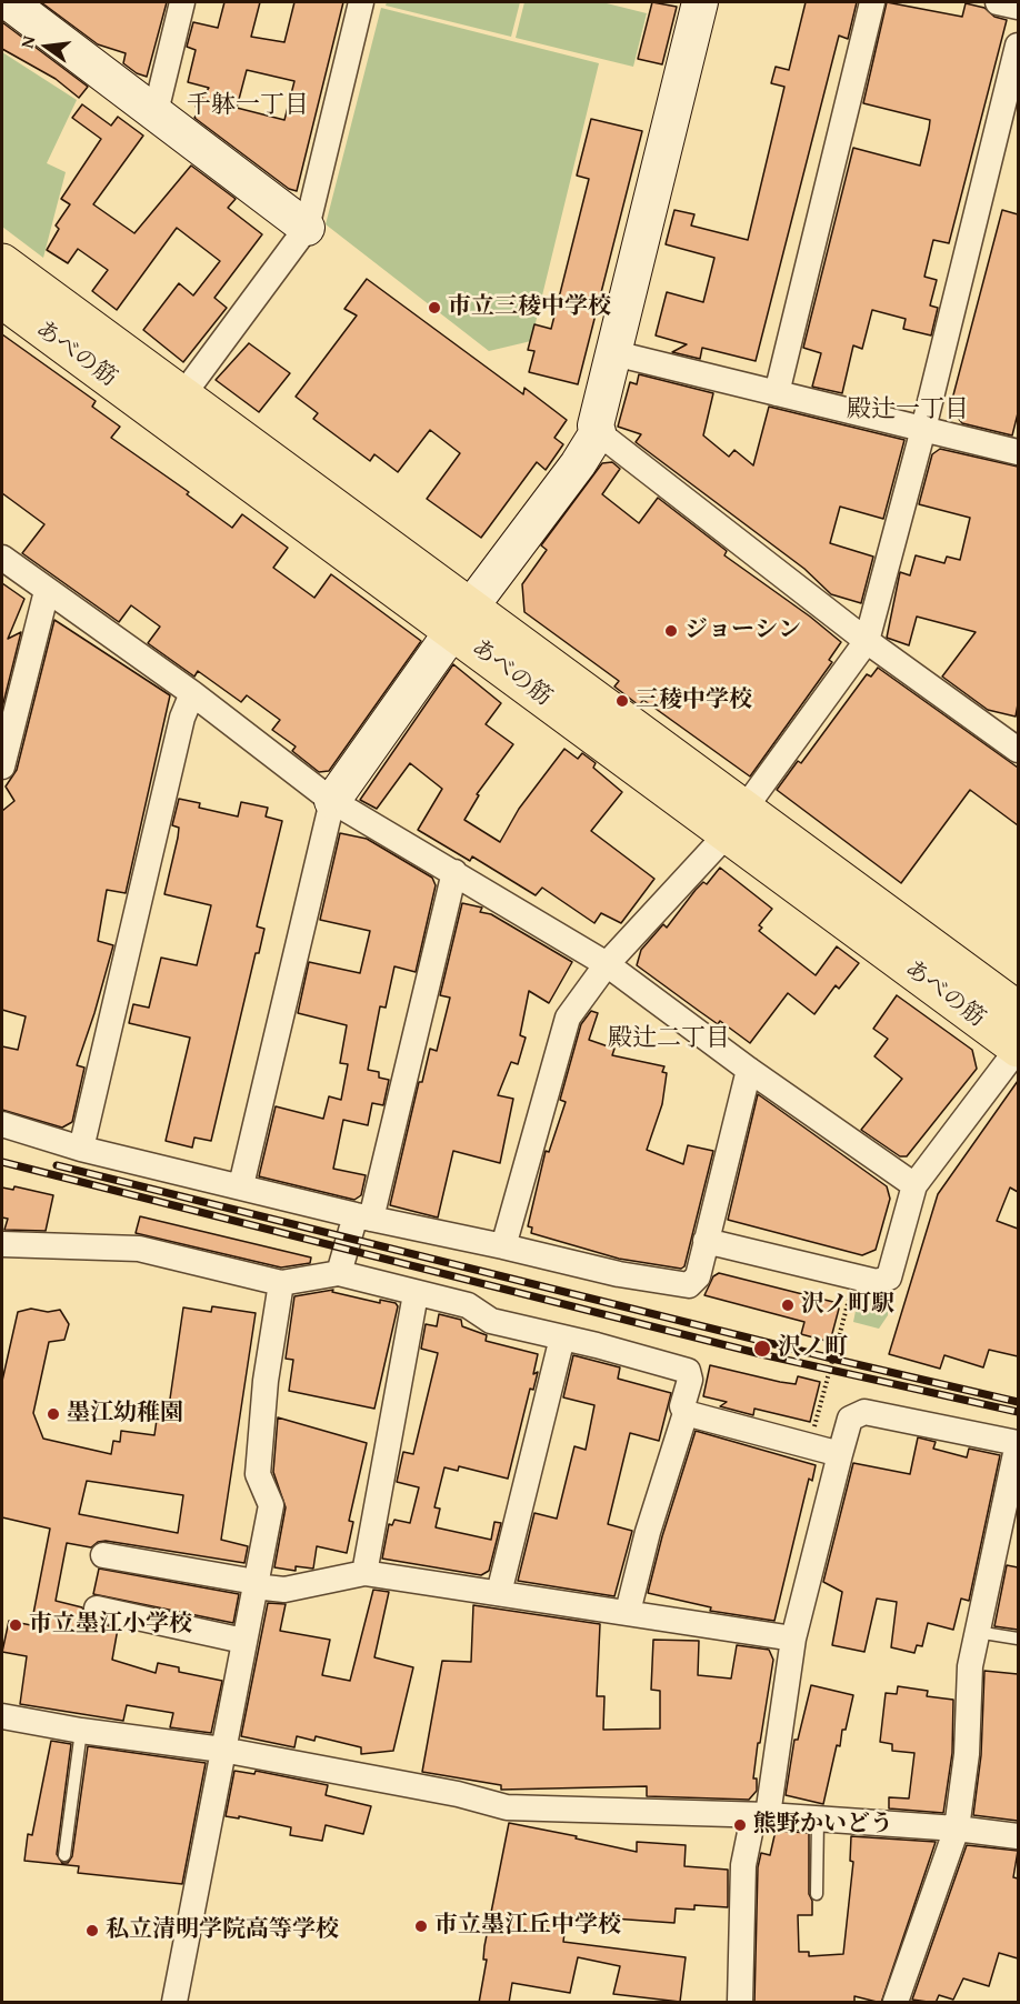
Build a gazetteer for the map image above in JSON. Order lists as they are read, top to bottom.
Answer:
{
  "streets": {
    "main road": ["あべの筋"]
  },
  "districts": ["千躰一丁目", "殿辻一丁目", "殿辻二丁目"],
  "places": [
    "市立三稜中学校",
    "ジョーシン",
    "三稜中学校",
    "沢ノ町駅",
    "沢ノ町",
    "墨江幼稚園",
    "市立墨江小学校",
    "熊野かいどう",
    "市立墨江丘中学校",
    "私立清明学院高等学校"
  ],
  "north": "left"
}
